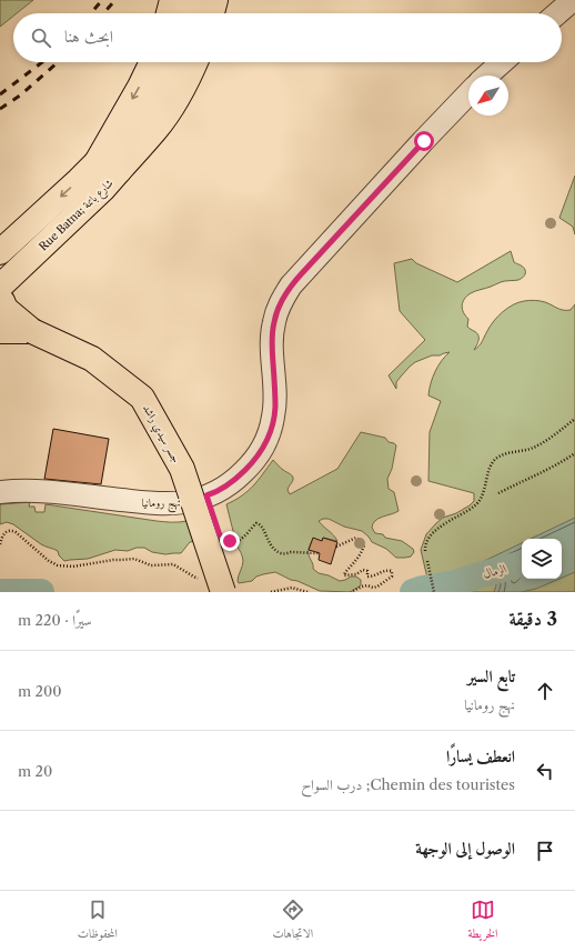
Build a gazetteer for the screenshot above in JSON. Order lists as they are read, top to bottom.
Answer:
{
  "streets": {
    "main road": ["Rue Batna; شارع باتنة", "جسر سيدي راشد"],
    "street": ["نهج رومانيا"]
  },
  "crossings": [
    ["Rue Batna; شارع باتنة", "جسر سيدي راشد"]
  ],
  "water": ["الرمال"],
  "north": "bottom left",
  "page": {
    "search": "ابحث هنا",
    "heading": ["3 دقيقة", "سيرًا · 220 m"],
    "list": [
      ["تابع السير", "نهج رومانيا", "200 m"],
      ["انعطف يسارًا", "Chemin des touristes; درب السواح", "20 m"],
      "الوصول إلى الوجهة"
    ],
    "nav": ["الخريطة", "الاتجاهات", "المحفوظات"]
  }
}
